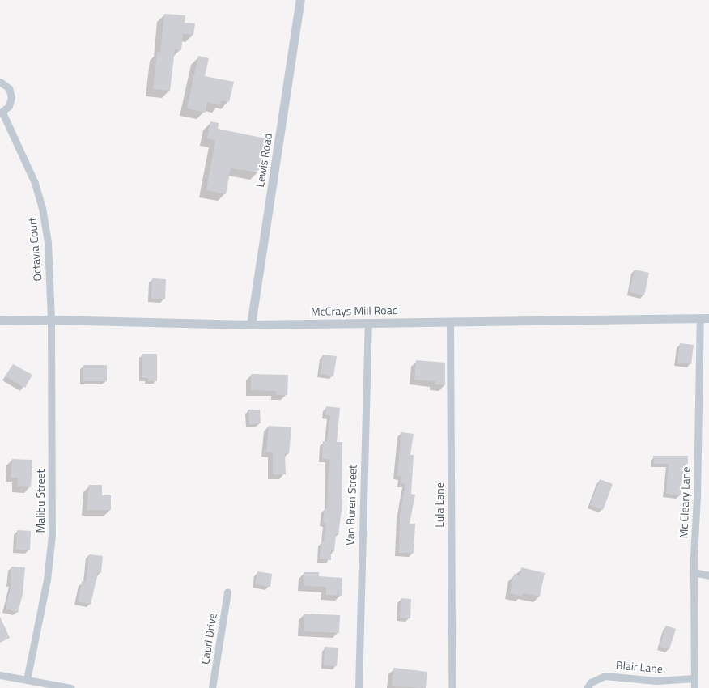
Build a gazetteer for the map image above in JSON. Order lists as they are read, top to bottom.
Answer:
{
  "streets": {
    "street": [
      "Lewis Road",
      "Octavia Court",
      "McCrays Mill Road",
      "Malibu Street",
      "Mc Cleary Lane",
      "Van Buren Street",
      "Lula Lane",
      "Capri Drive",
      "Blair Lane"
    ]
  },
  "crossings": [
    ["Lewis Road", "McCrays Mill Road"],
    ["Octavia Court", "McCrays Mill Road"],
    ["Octavia Court", "Malibu Street"],
    ["McCrays Mill Road", "Malibu Street"],
    ["McCrays Mill Road", "Mc Cleary Lane"],
    ["McCrays Mill Road", "Van Buren Street"],
    ["McCrays Mill Road", "Lula Lane"],
    ["Mc Cleary Lane", "Blair Lane"]
  ]
}
